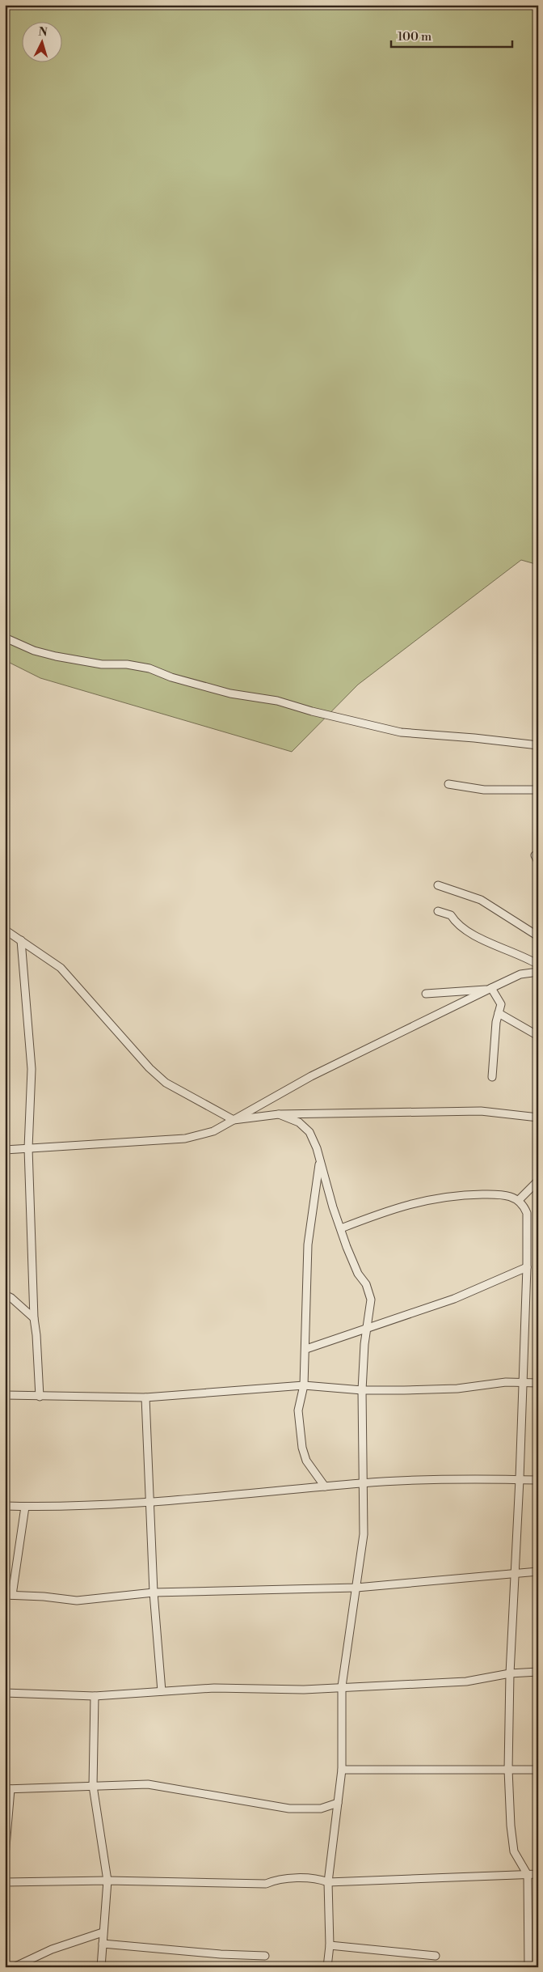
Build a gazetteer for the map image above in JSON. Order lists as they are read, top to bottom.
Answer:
{
  "scale_bar": "100 m",
  "north": "top"
}
